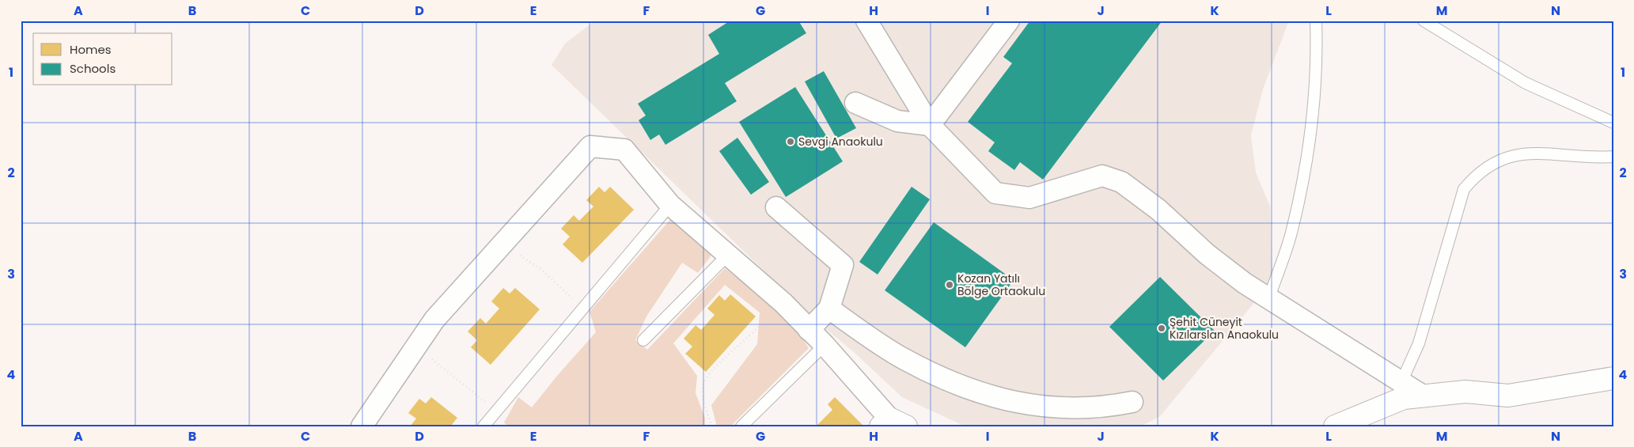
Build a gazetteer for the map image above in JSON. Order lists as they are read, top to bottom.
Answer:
{
  "places": ["Sevgi Anaokulu", "Kozan Yatılı Bölge Ortaokulu", "Şehit Cüneyit Kızılarslan Anaokulu"],
  "legend": ["Homes", "Schools"],
  "grid": {
    "columns": [
      "A",
      "B",
      "C",
      "D",
      "E",
      "F",
      "G",
      "H",
      "I",
      "J",
      "K",
      "L",
      "M",
      "N"
    ],
    "rows": [
      "1",
      "2",
      "3",
      "4"
    ]
  }
}
